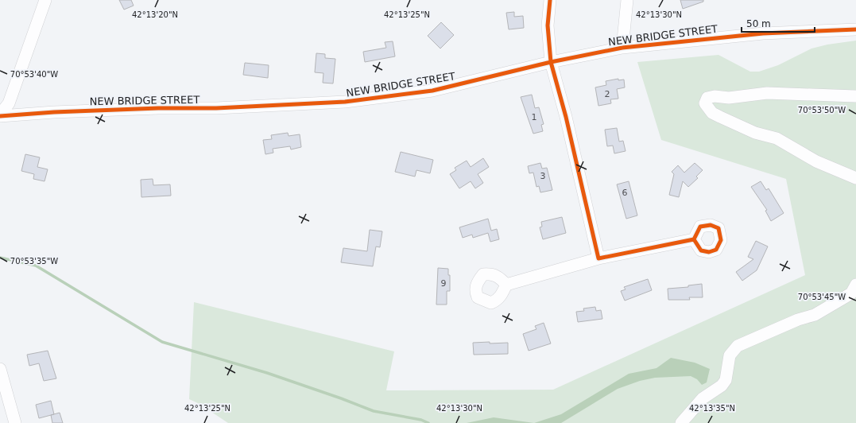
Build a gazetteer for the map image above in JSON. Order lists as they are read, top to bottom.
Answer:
{
  "streets": {
    "street": ["NEW BRIDGE STREET"]
  },
  "house_numbers": [
    "2",
    "1",
    "3",
    "6",
    "9"
  ],
  "scale_bar": "50 m",
  "coordinates": [
    "42°13'20\"N",
    "42°13'25\"N",
    "42°13'30\"N",
    "70°53'40\"W",
    "70°53'50\"W",
    "70°53'35\"W",
    "70°53'45\"W",
    "42°13'35\"N"
  ]
}
